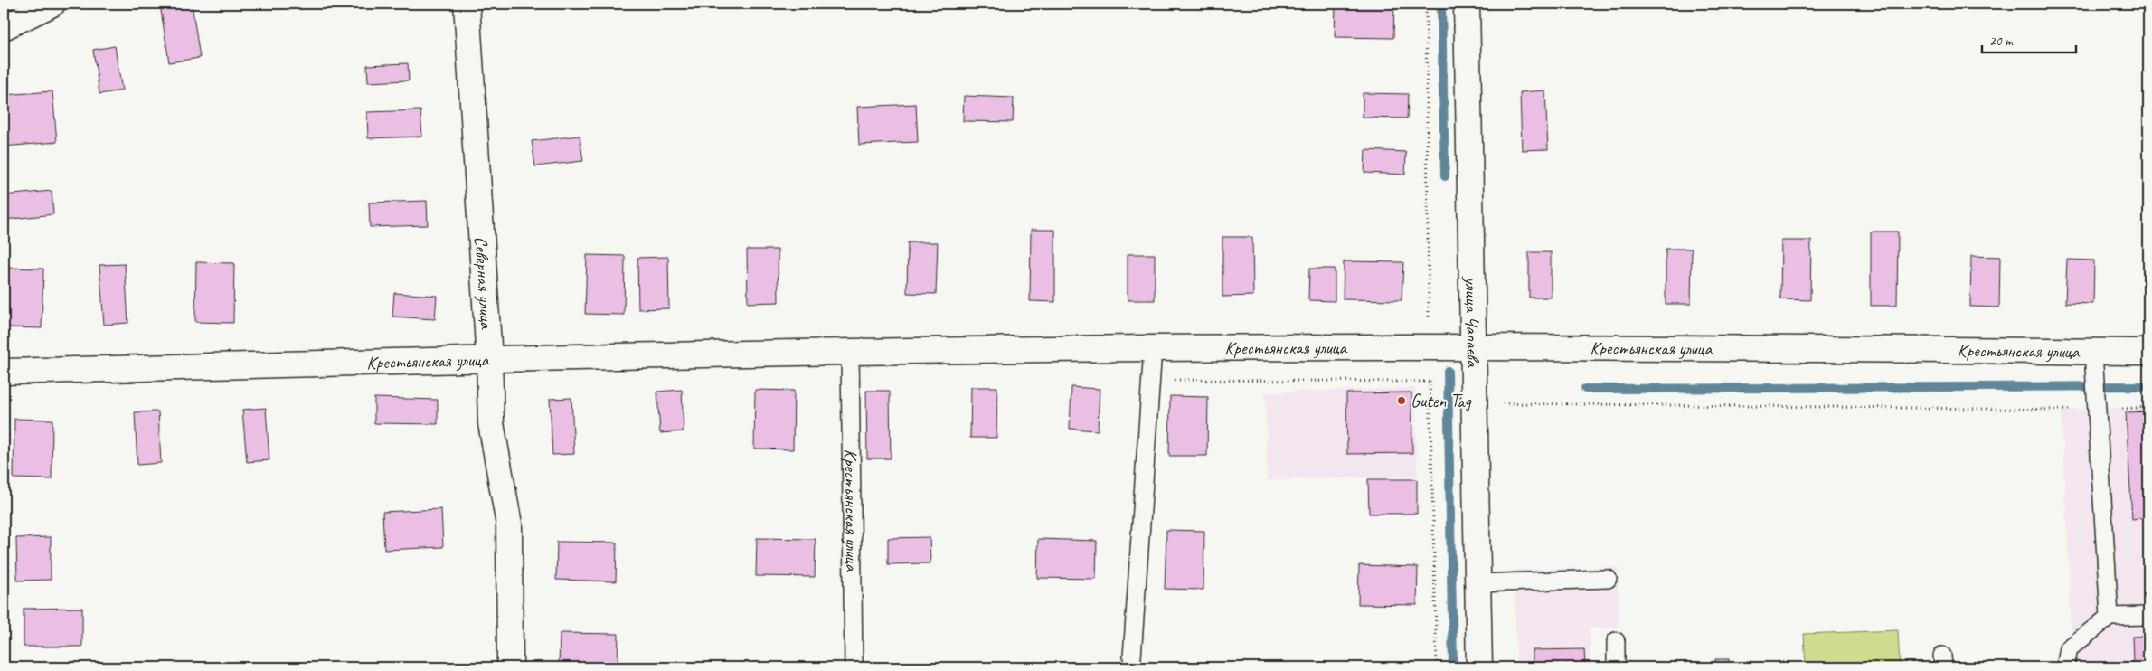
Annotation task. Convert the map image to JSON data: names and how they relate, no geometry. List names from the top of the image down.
{
  "streets": {
    "street": ["Северная улица", "улица Чапаева", "Крестьянская улица"]
  },
  "crossings": [
    ["Северная улица", "Крестьянская улица"],
    ["улица Чапаева", "Крестьянская улица"]
  ],
  "places": ["Guten Tag"],
  "scale_bar": "20 m"
}
